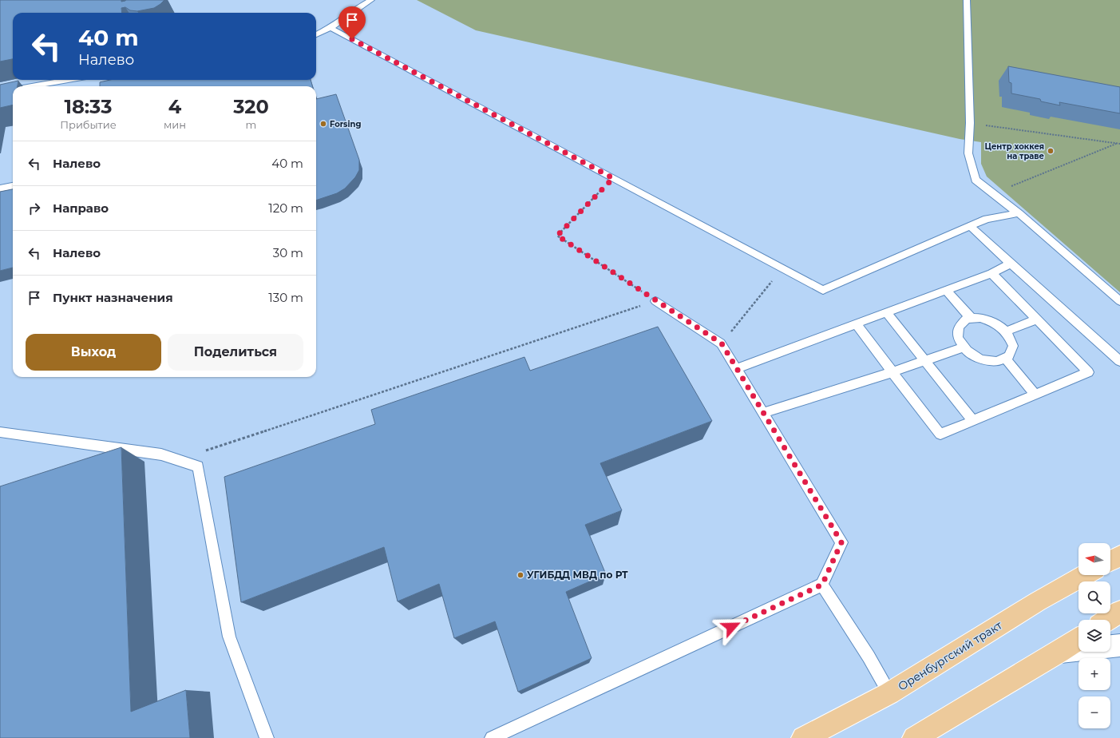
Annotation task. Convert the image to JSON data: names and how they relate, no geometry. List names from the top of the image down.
{
  "streets": {
    "main road": ["Оренбургский тракт"]
  },
  "places": ["Forsing", "Центр хоккея на траве", "УГИБДД МВД по РТ"],
  "north": "left",
  "page": {
    "turn": ["40 m", "Налево"],
    "eta": [
      "18:33",
      "Прибытие",
      "4",
      "мин",
      "320",
      "m"
    ],
    "list": [
      {
        "name": "Налево",
        "value": "40 m"
      },
      {
        "name": "Направо",
        "value": "120 m"
      },
      {
        "name": "Налево",
        "value": "30 m"
      },
      {
        "name": "Пункт назначения",
        "value": "130 m"
      }
    ],
    "buttons": ["Выход", "Поделиться"],
    "map_buttons": ["+", "−"]
  }
}
